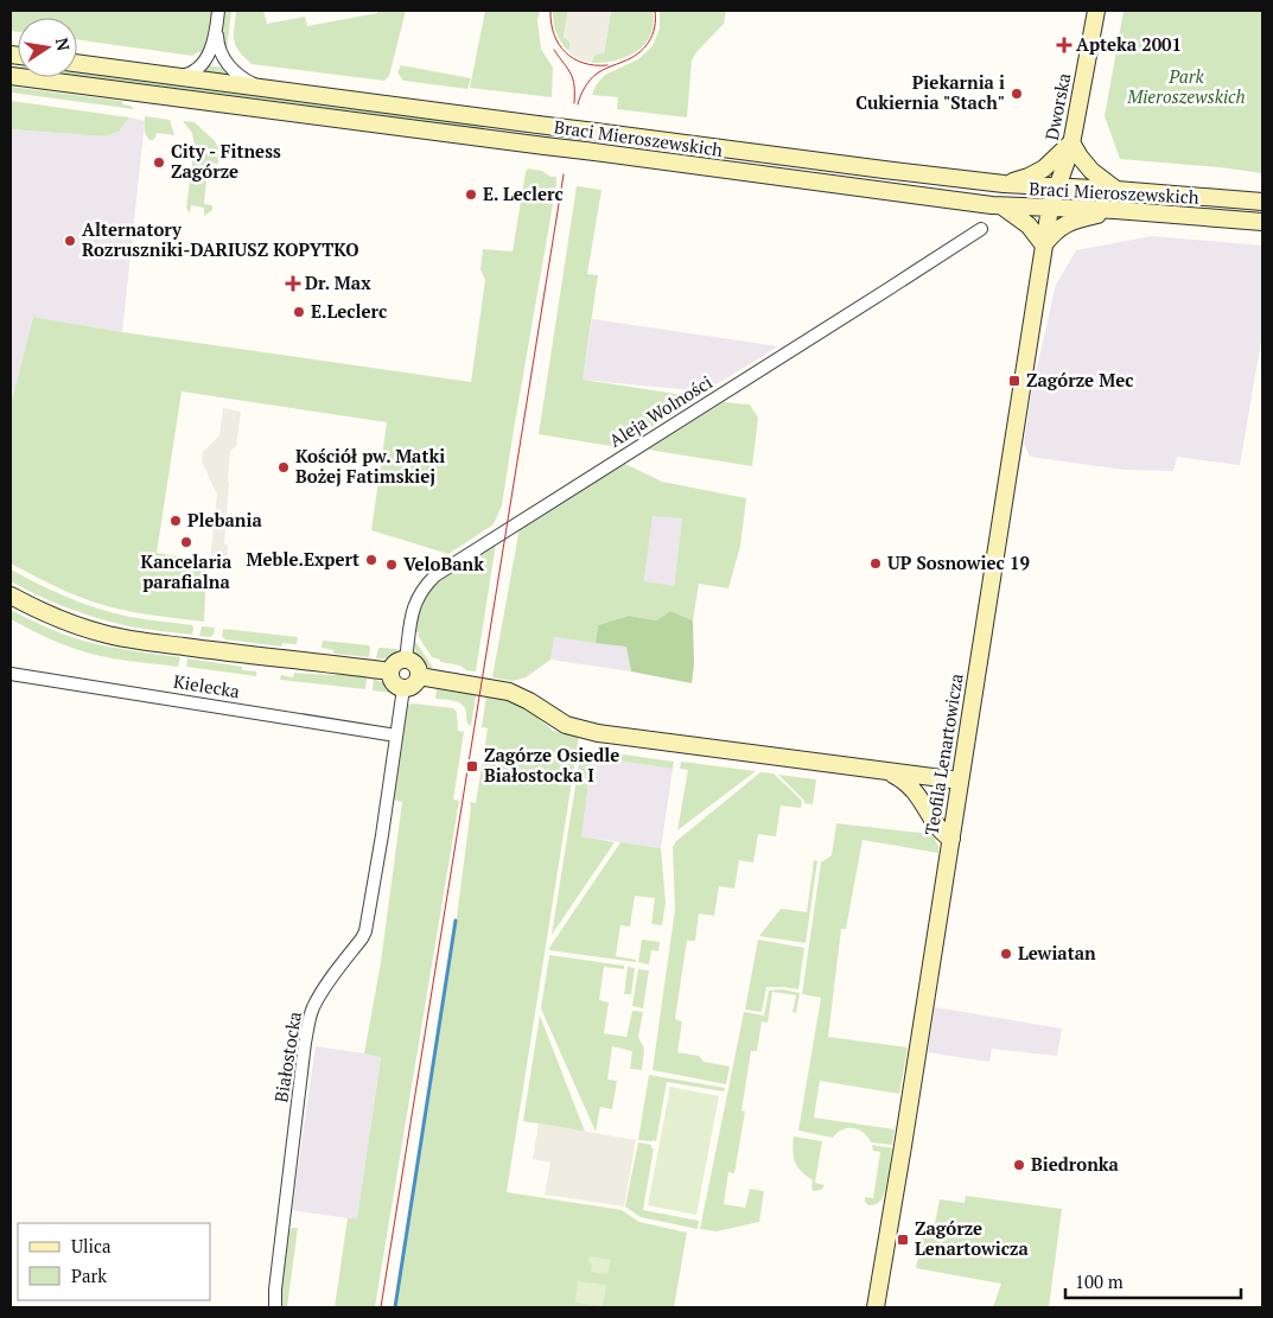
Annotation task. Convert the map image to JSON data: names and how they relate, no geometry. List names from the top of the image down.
{
  "streets": {
    "street": [
      "Dworska",
      "Braci Mieroszewskich",
      "Aleja Wolności",
      "Kielecka",
      "Teofila Lenartowicza",
      "Białostocka"
    ]
  },
  "crossings": [
    ["Dworska", "Braci Mieroszewskich"],
    ["Dworska", "Teofila Lenartowicza"],
    ["Braci Mieroszewskich", "Teofila Lenartowicza"],
    ["Aleja Wolności", "Białostocka"],
    ["Kielecka", "Białostocka"]
  ],
  "parks": ["Park Mieroszewskich"],
  "places": {
    "health": ["Apteka 2001", "Dr. Max"],
    "other": [
      "Piekarnia i Cukiernia \"Stach\"",
      "City - Fitness Zagórze",
      "E. Leclerc",
      "Alternatory Rozruszniki-DARIUSZ KOPYTKO",
      "E.Leclerc",
      "Kościół pw. Matki Bożej Fatimskiej",
      "Plebania",
      "Kancelaria parafialna",
      "Meble.Expert",
      "UP Sosnowiec 19",
      "VeloBank",
      "Lewiatan",
      "Biedronka"
    ],
    "transit": ["Zagórze Mec", "Zagórze Osiedle Białostocka I", "Zagórze Lenartowicza"]
  },
  "legend": ["Ulica", "Park"],
  "scale_bar": "100 m",
  "north": "right"
}
